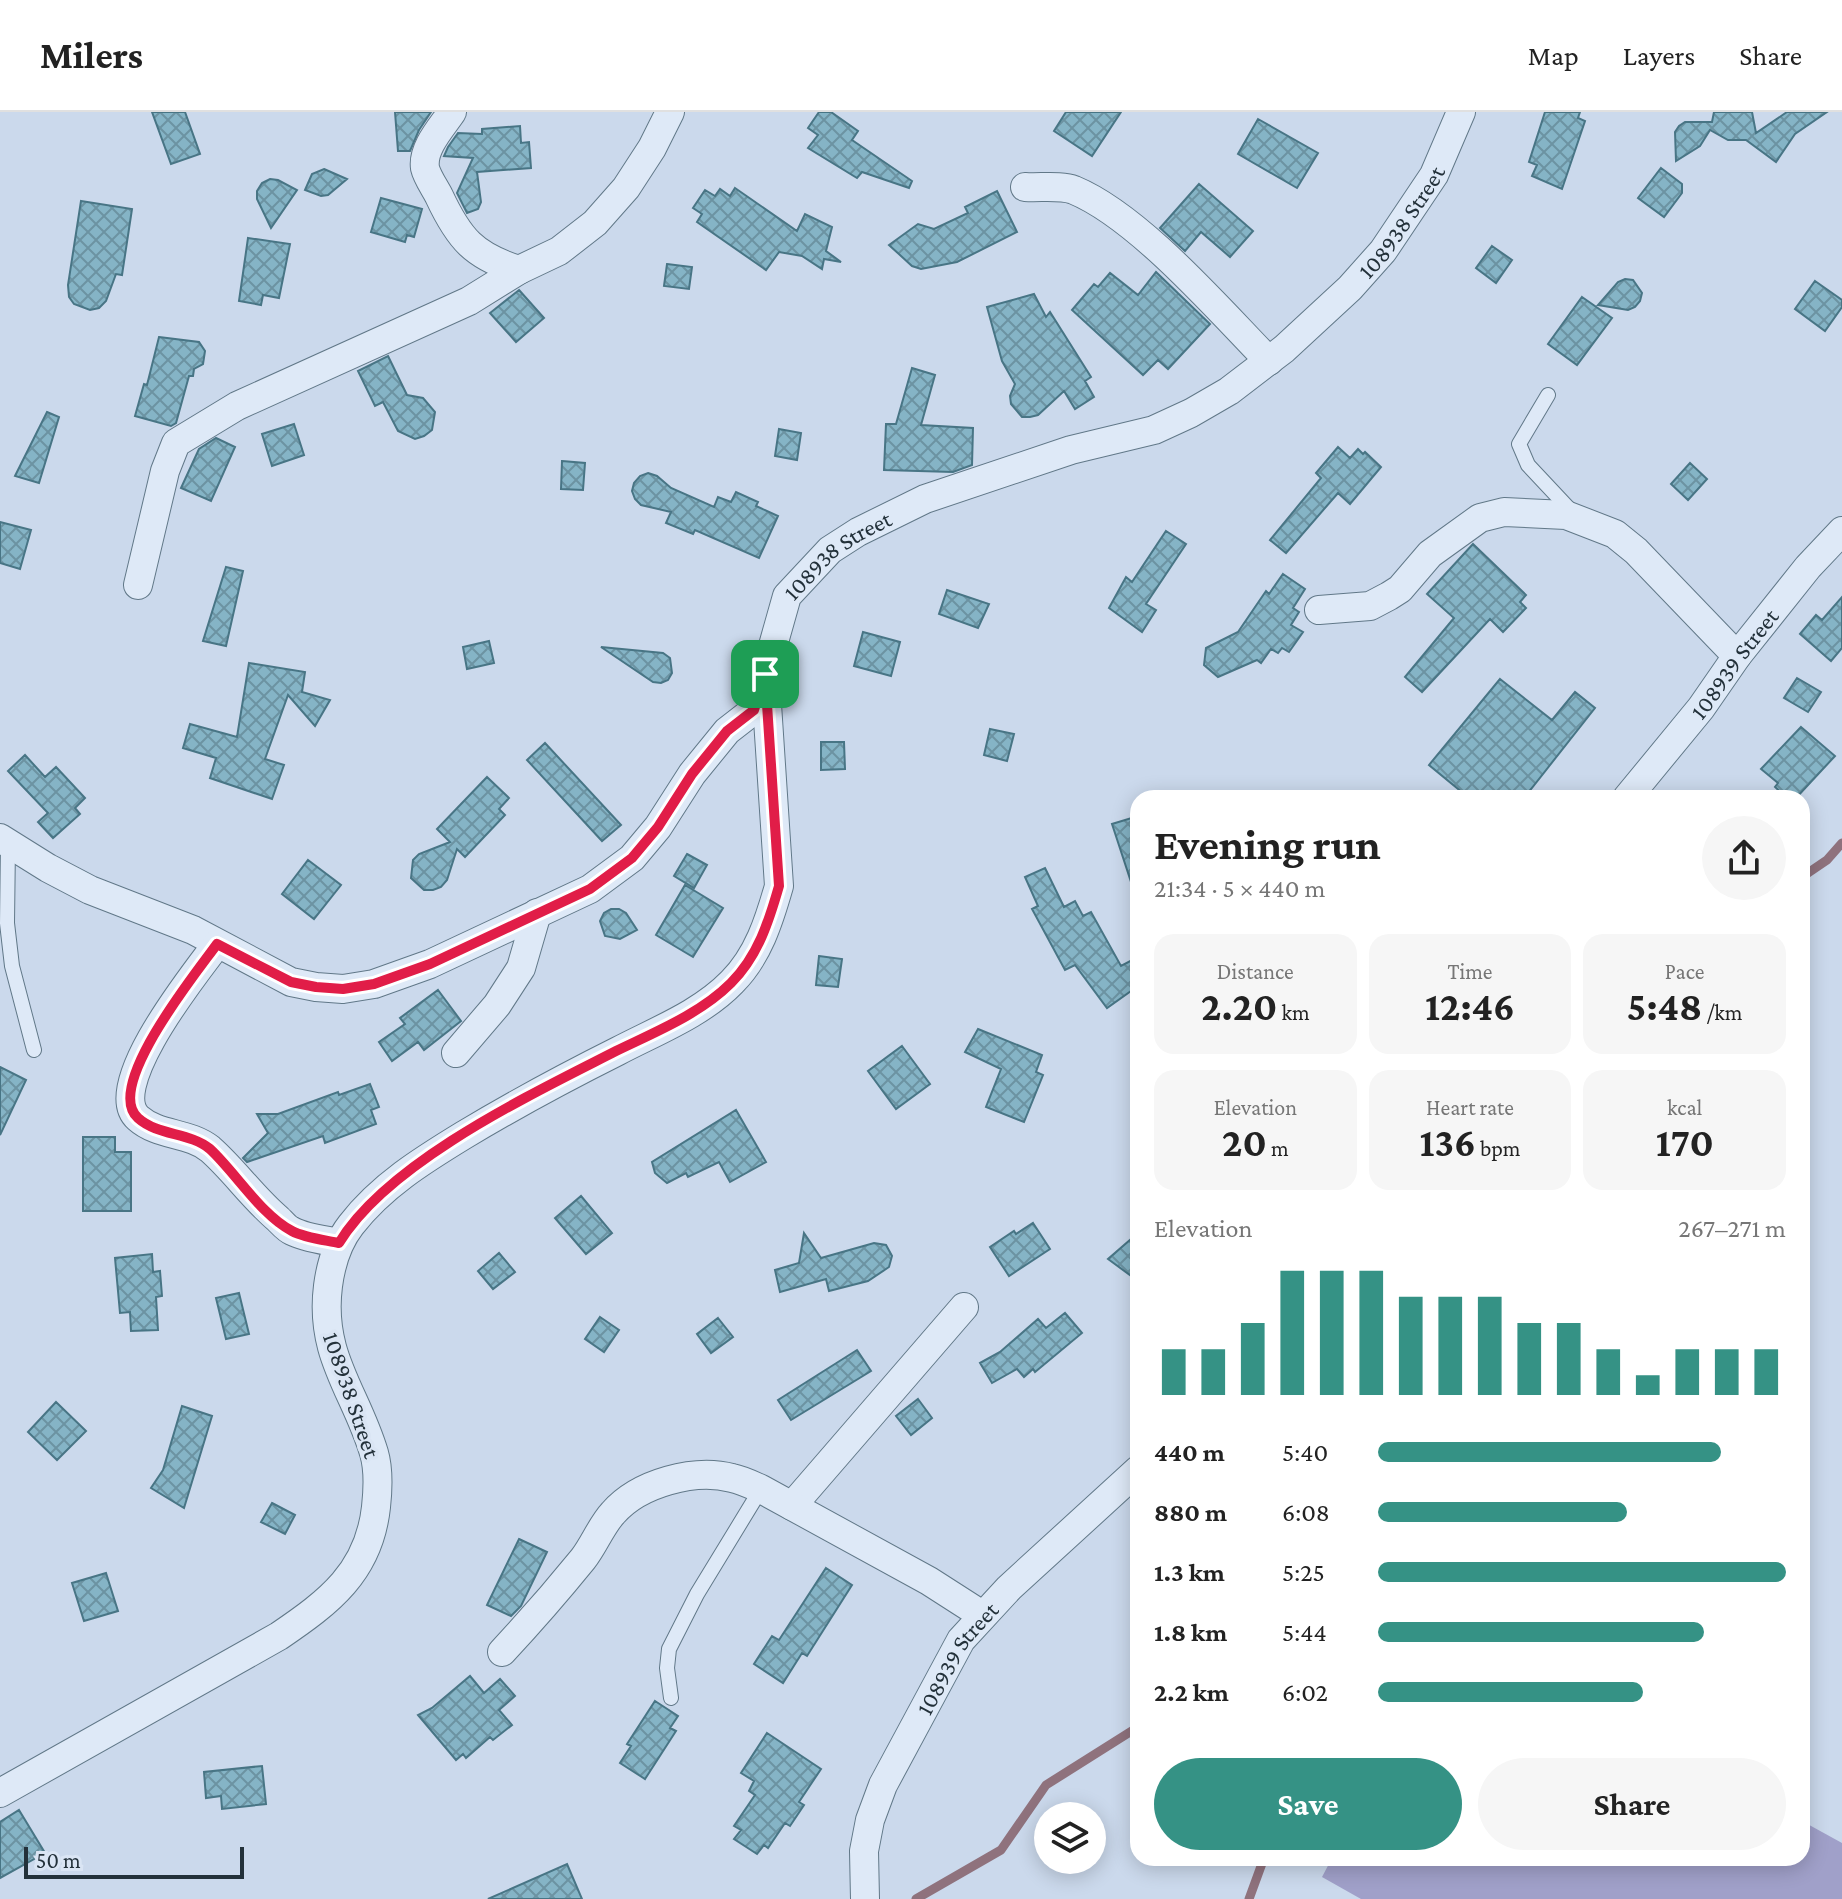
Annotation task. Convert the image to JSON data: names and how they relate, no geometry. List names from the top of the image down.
{
  "streets": {
    "street": ["108938 Street", "108939 Street"]
  },
  "scale_bar": "50 m",
  "page": {
    "header": "Milers",
    "nav": ["Map", "Layers", "Share"],
    "heading": ["Evening run", "21:34 · 5 × 440 m"],
    "stats": [
      ["Distance", "2.20 km"],
      ["Time", "12:46"],
      ["Pace", "5:48 /km"],
      ["Elevation", "20 m"],
      ["Heart rate", "136 bpm"],
      ["kcal", "170"]
    ],
    "chart": ["Elevation", "267–271 m"],
    "list": [
      {
        "name": "440 m",
        "note": "5:40"
      },
      {
        "name": "880 m",
        "note": "6:08"
      },
      {
        "name": "1.3 km",
        "note": "5:25"
      },
      {
        "name": "1.8 km",
        "note": "5:44"
      },
      {
        "name": "2.2 km",
        "note": "6:02"
      }
    ],
    "buttons": ["Save", "Share"],
    "scale": "50 m"
  }
}
